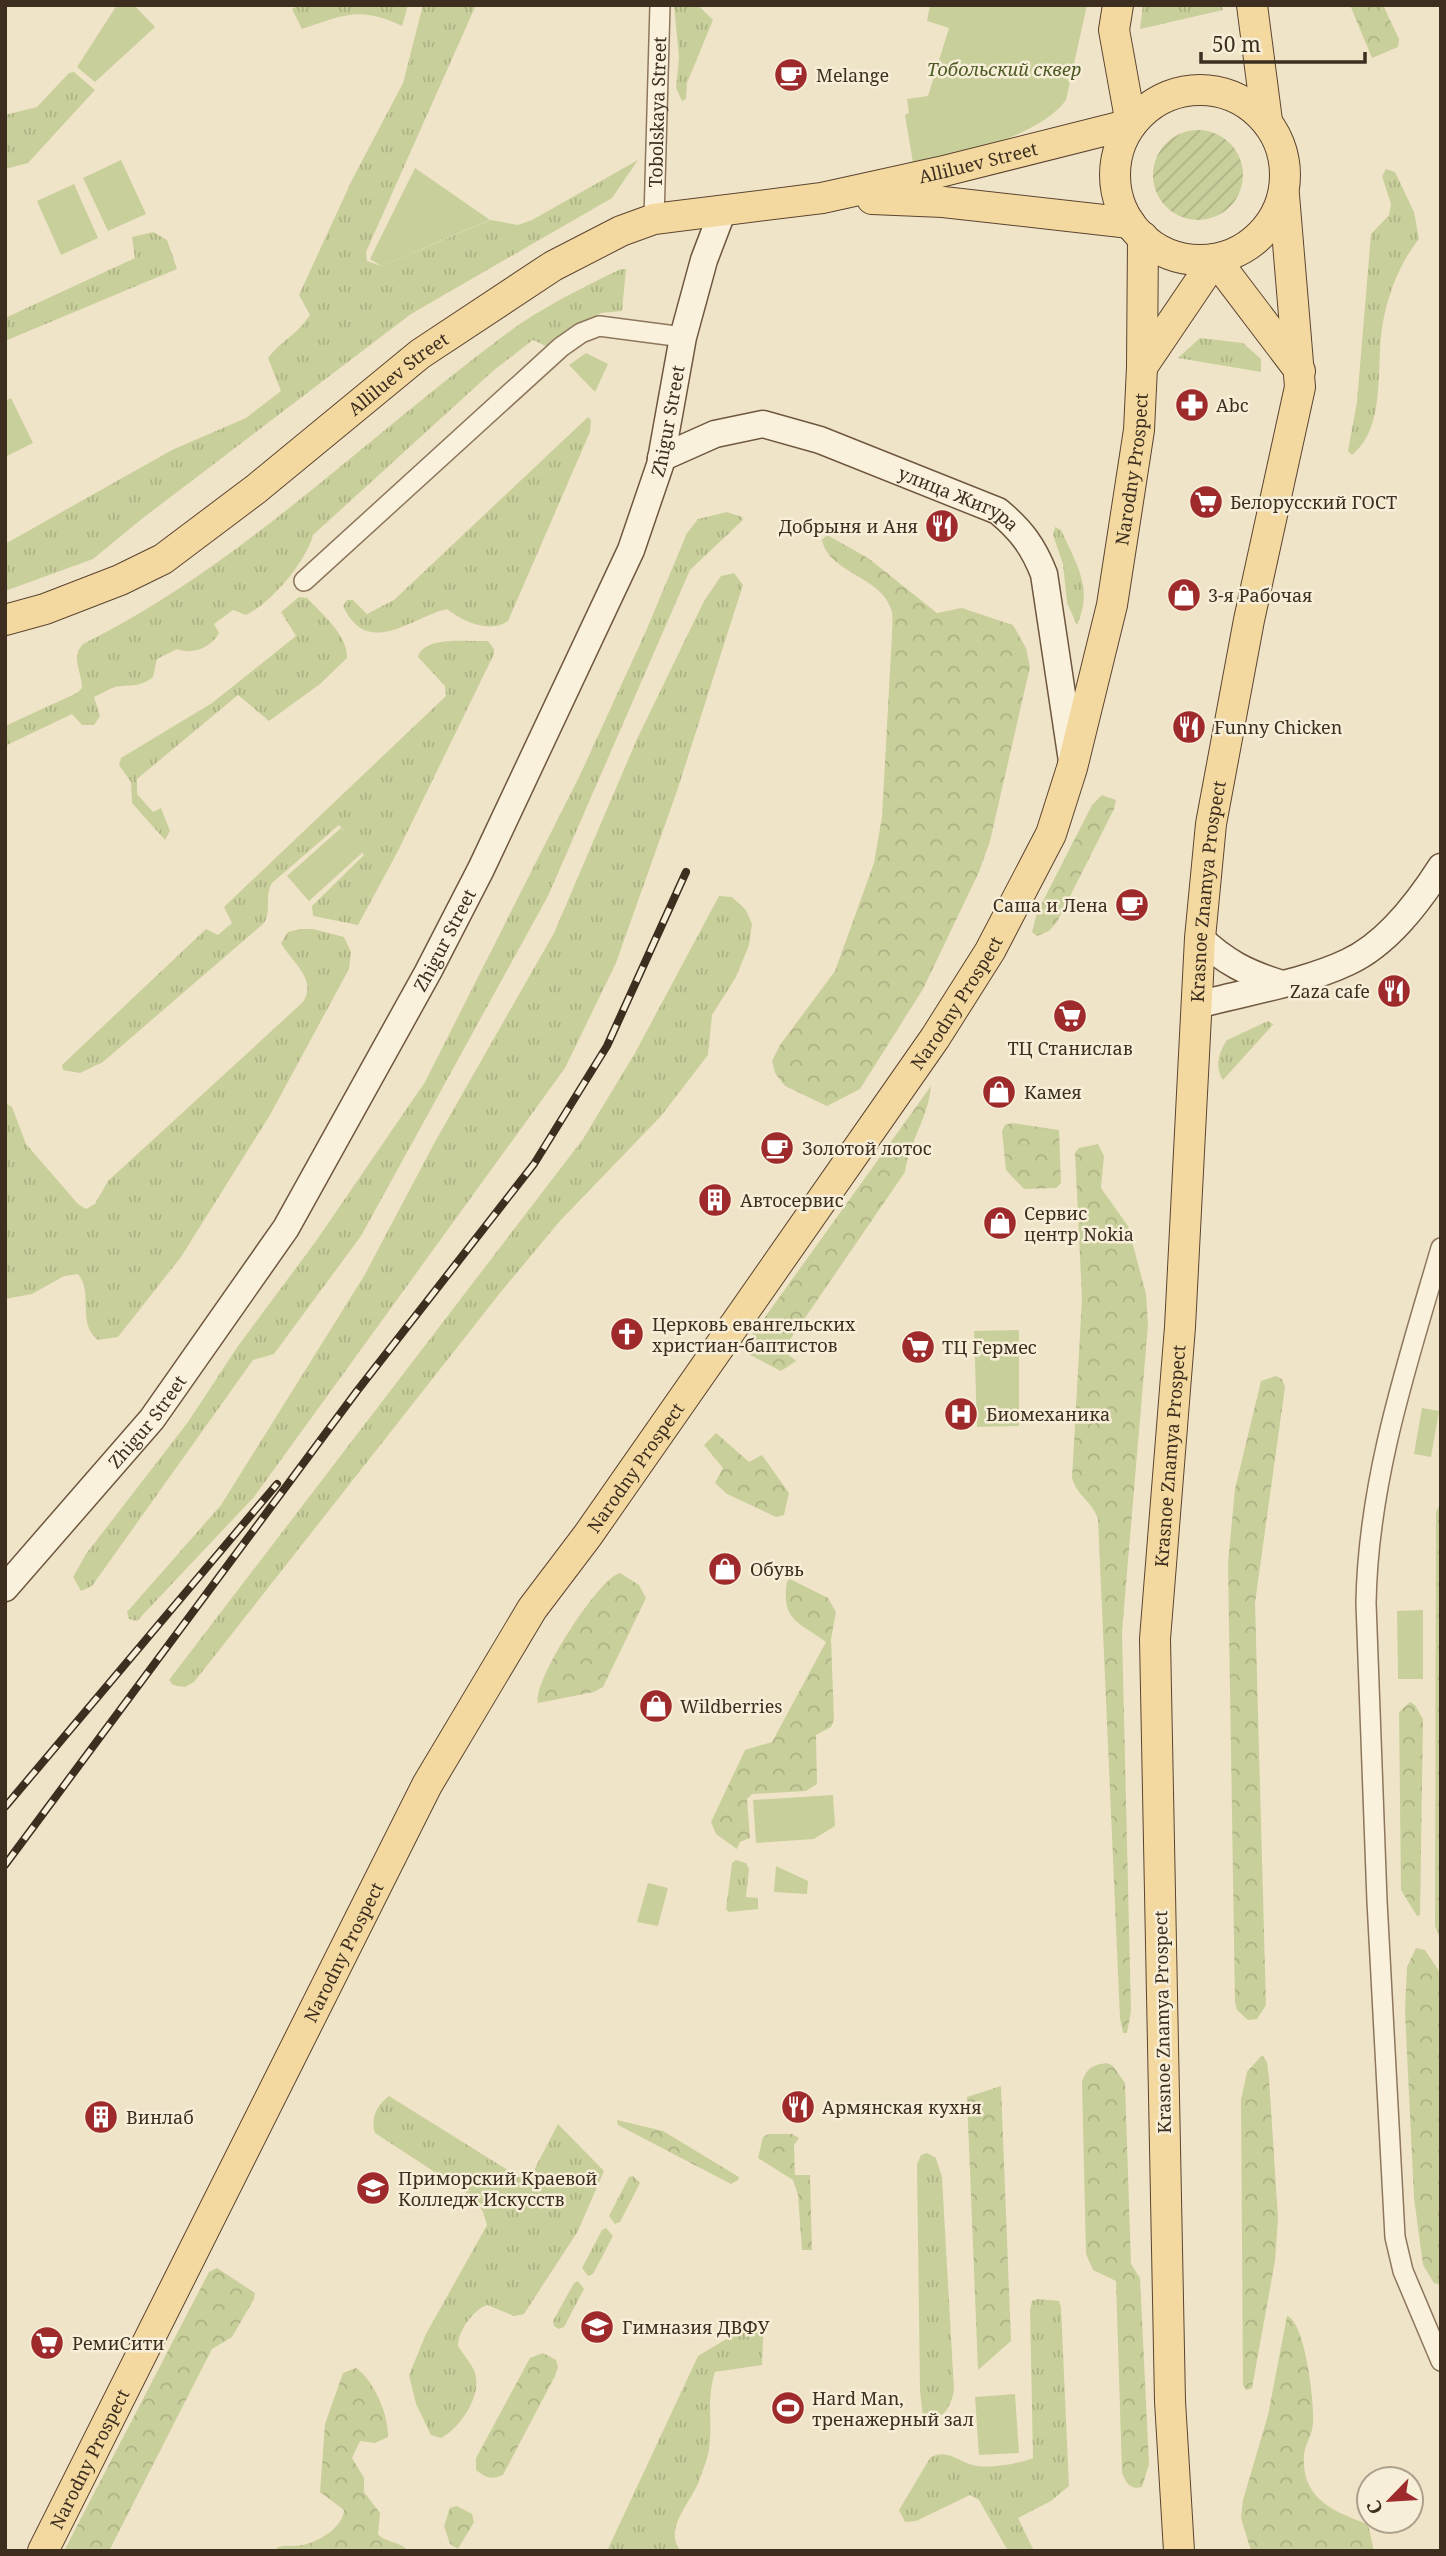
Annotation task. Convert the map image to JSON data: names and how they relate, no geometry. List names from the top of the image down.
{
  "streets": {
    "main road": [
      "Alliluev Street",
      "Zhigur Street",
      "Narodny Prospect",
      "улица Жигура",
      "Krasnoe Znamya Prospect"
    ],
    "street": ["Tobolskaya Street"]
  },
  "crossings": [
    ["Tobolskaya Street", "Alliluev Street"],
    ["Alliluev Street", "Zhigur Street"],
    ["Alliluev Street", "Narodny Prospect"],
    ["Alliluev Street", "Krasnoe Znamya Prospect"],
    ["Zhigur Street", "улица Жигура"],
    ["Narodny Prospect", "улица Жигура"],
    ["Narodny Prospect", "Krasnoe Znamya Prospect"]
  ],
  "parks": ["Тобольский сквер"],
  "places": {
    "cafe": ["Melange", "Саша и Лена", "Золотой лотос"],
    "pharmacy": ["Abc"],
    "supermarket": [
      "Белорусский ГОСТ",
      "ТЦ Станислав",
      "ТЦ Гермес",
      "РемиСити"
    ],
    "restaurant": [
      "Добрыня и Аня",
      "Funny Chicken",
      "Zaza cafe",
      "Армянская кухня"
    ],
    "shop": [
      "3-я Рабочая",
      "Камея",
      "Сервис центр Nokia",
      "Обувь",
      "Wildberries"
    ],
    "building": ["Автосервис", "Винлаб"],
    "church": ["Церковь евангельских христиан-баптистов"],
    "hospital": ["Биомеханика"],
    "school or university": ["Приморский Краевой Колледж Искусств", "Гимназия ДВФУ"],
    "sports": ["Hard Man, тренажерный зал"]
  },
  "scale_bar": "50 m",
  "north": "bottom left"
}
